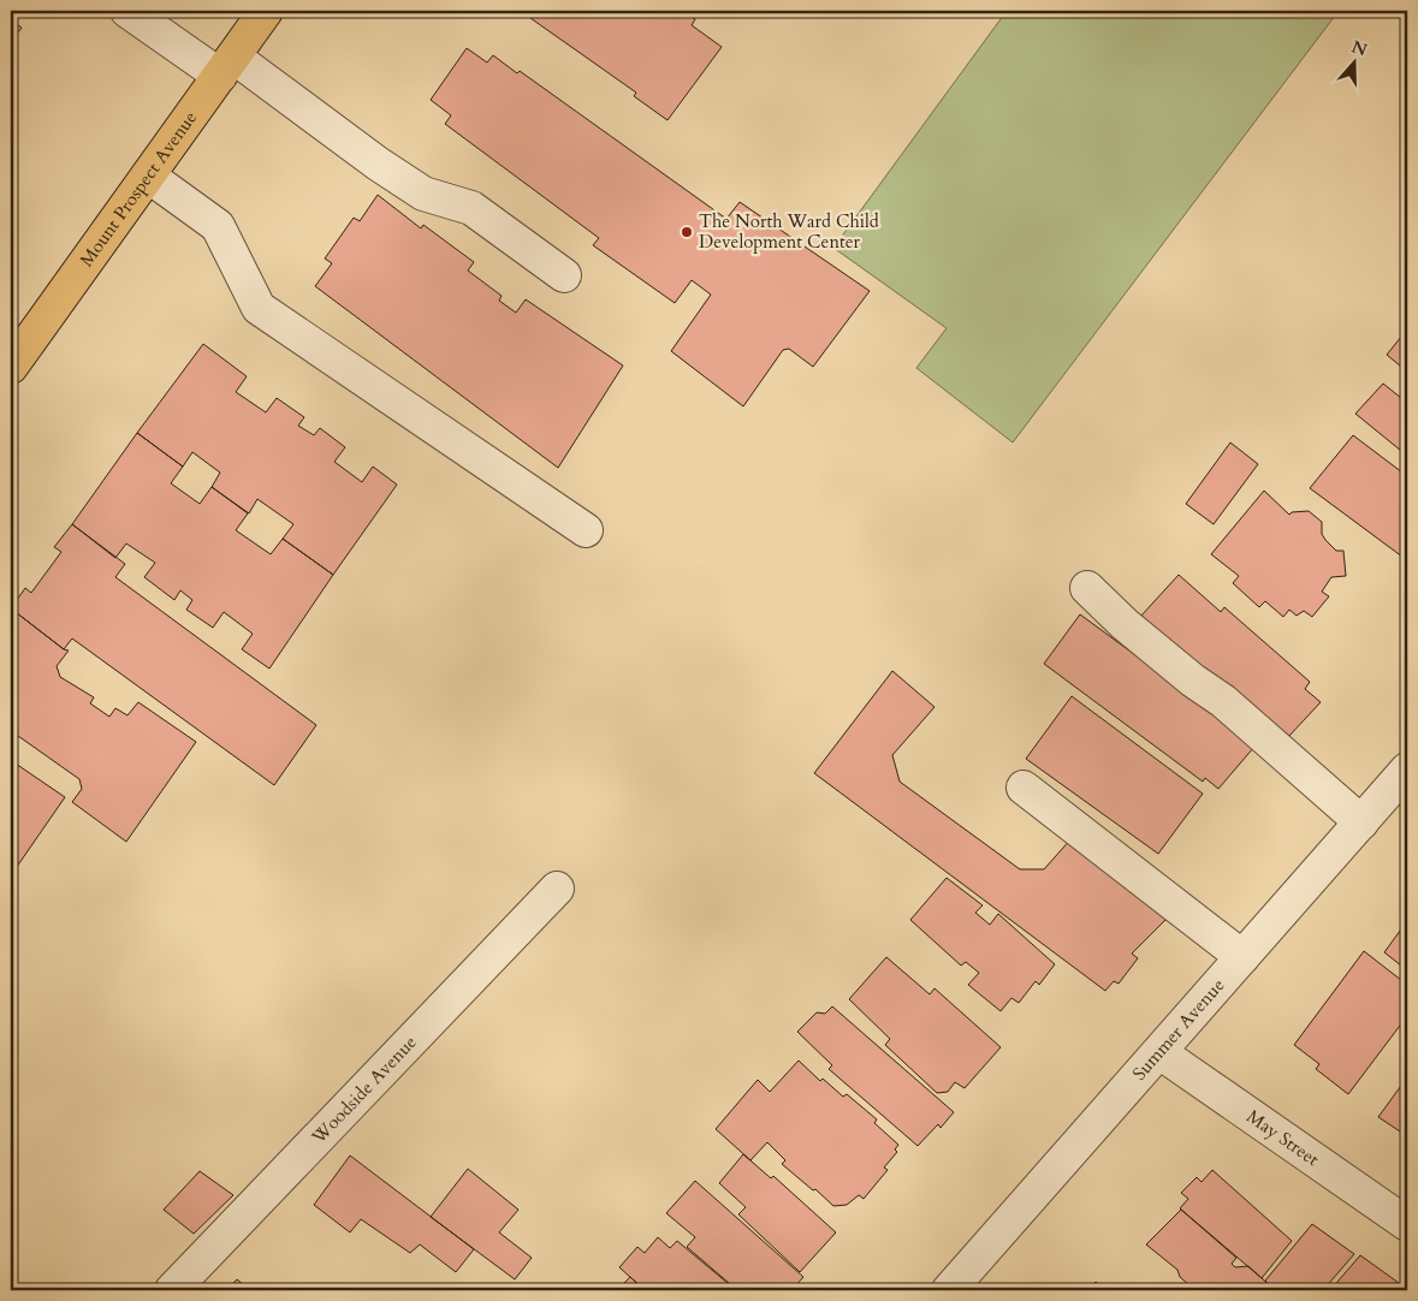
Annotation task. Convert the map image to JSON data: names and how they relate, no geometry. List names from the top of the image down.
{
  "streets": {
    "main road": ["Mount Prospect Avenue"],
    "street": ["Summer Avenue", "Woodside Avenue", "May Street"]
  },
  "crossings": [
    ["Summer Avenue", "May Street"]
  ],
  "places": ["The North Ward Child Development Center"],
  "north": "top"
}
